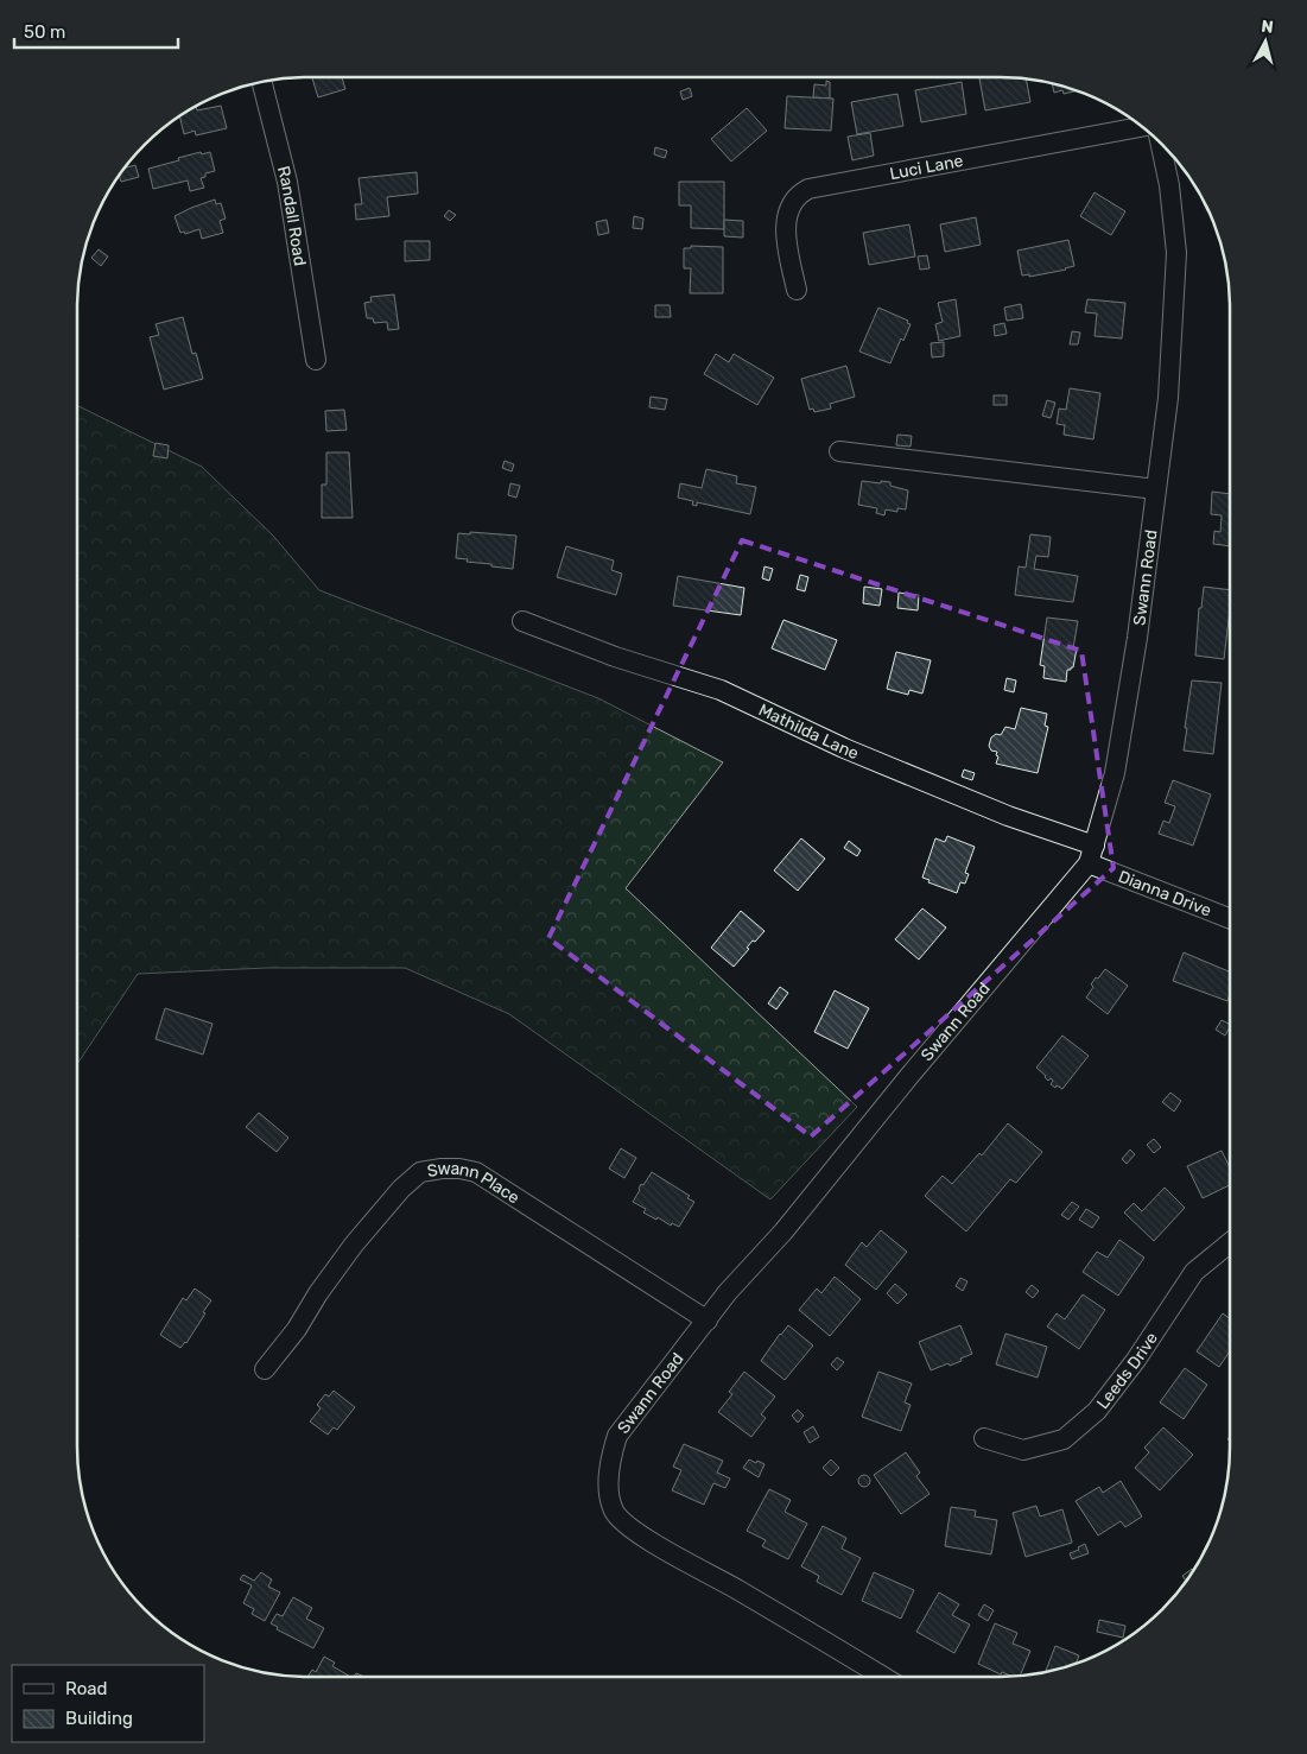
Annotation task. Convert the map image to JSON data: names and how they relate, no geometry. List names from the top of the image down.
{
  "streets": {
    "street": [
      "Luci Lane",
      "Randall Road",
      "Swann Road",
      "Mathilda Lane",
      "Dianna Drive",
      "Swann Place",
      "Leeds Drive"
    ]
  },
  "crossings": [
    ["Swann Road", "Mathilda Lane"],
    ["Swann Road", "Dianna Drive"],
    ["Swann Road", "Swann Place"],
    ["Mathilda Lane", "Dianna Drive"]
  ],
  "legend": ["Road", "Building"],
  "scale_bar": "50 m",
  "north": "top"
}
